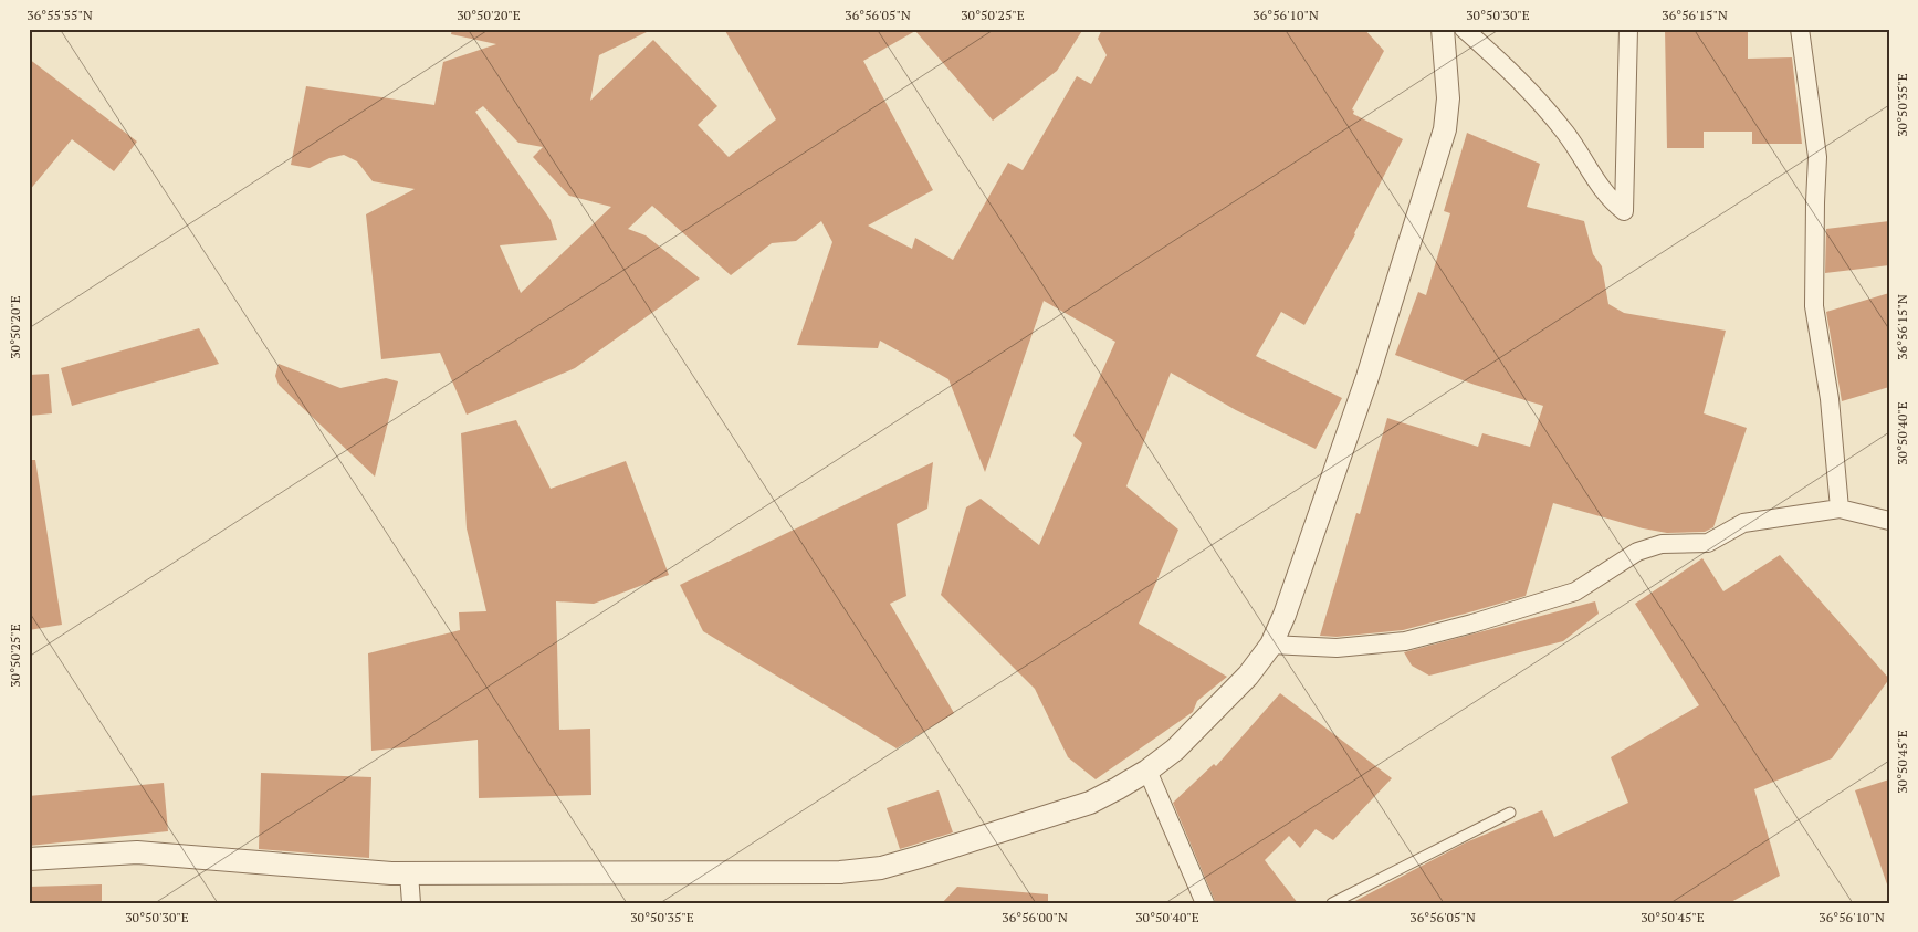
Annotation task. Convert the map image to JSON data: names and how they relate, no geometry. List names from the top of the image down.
{
  "coordinates": [
    "36°55'55\"N",
    "30°50'20\"E",
    "36°56'05\"N",
    "30°50'25\"E",
    "36°56'10\"N",
    "30°50'30\"E",
    "36°56'15\"N",
    "30°50'35\"E",
    "30°50'40\"E",
    "30°50'45\"E",
    "36°56'00\"N"
  ]
}
